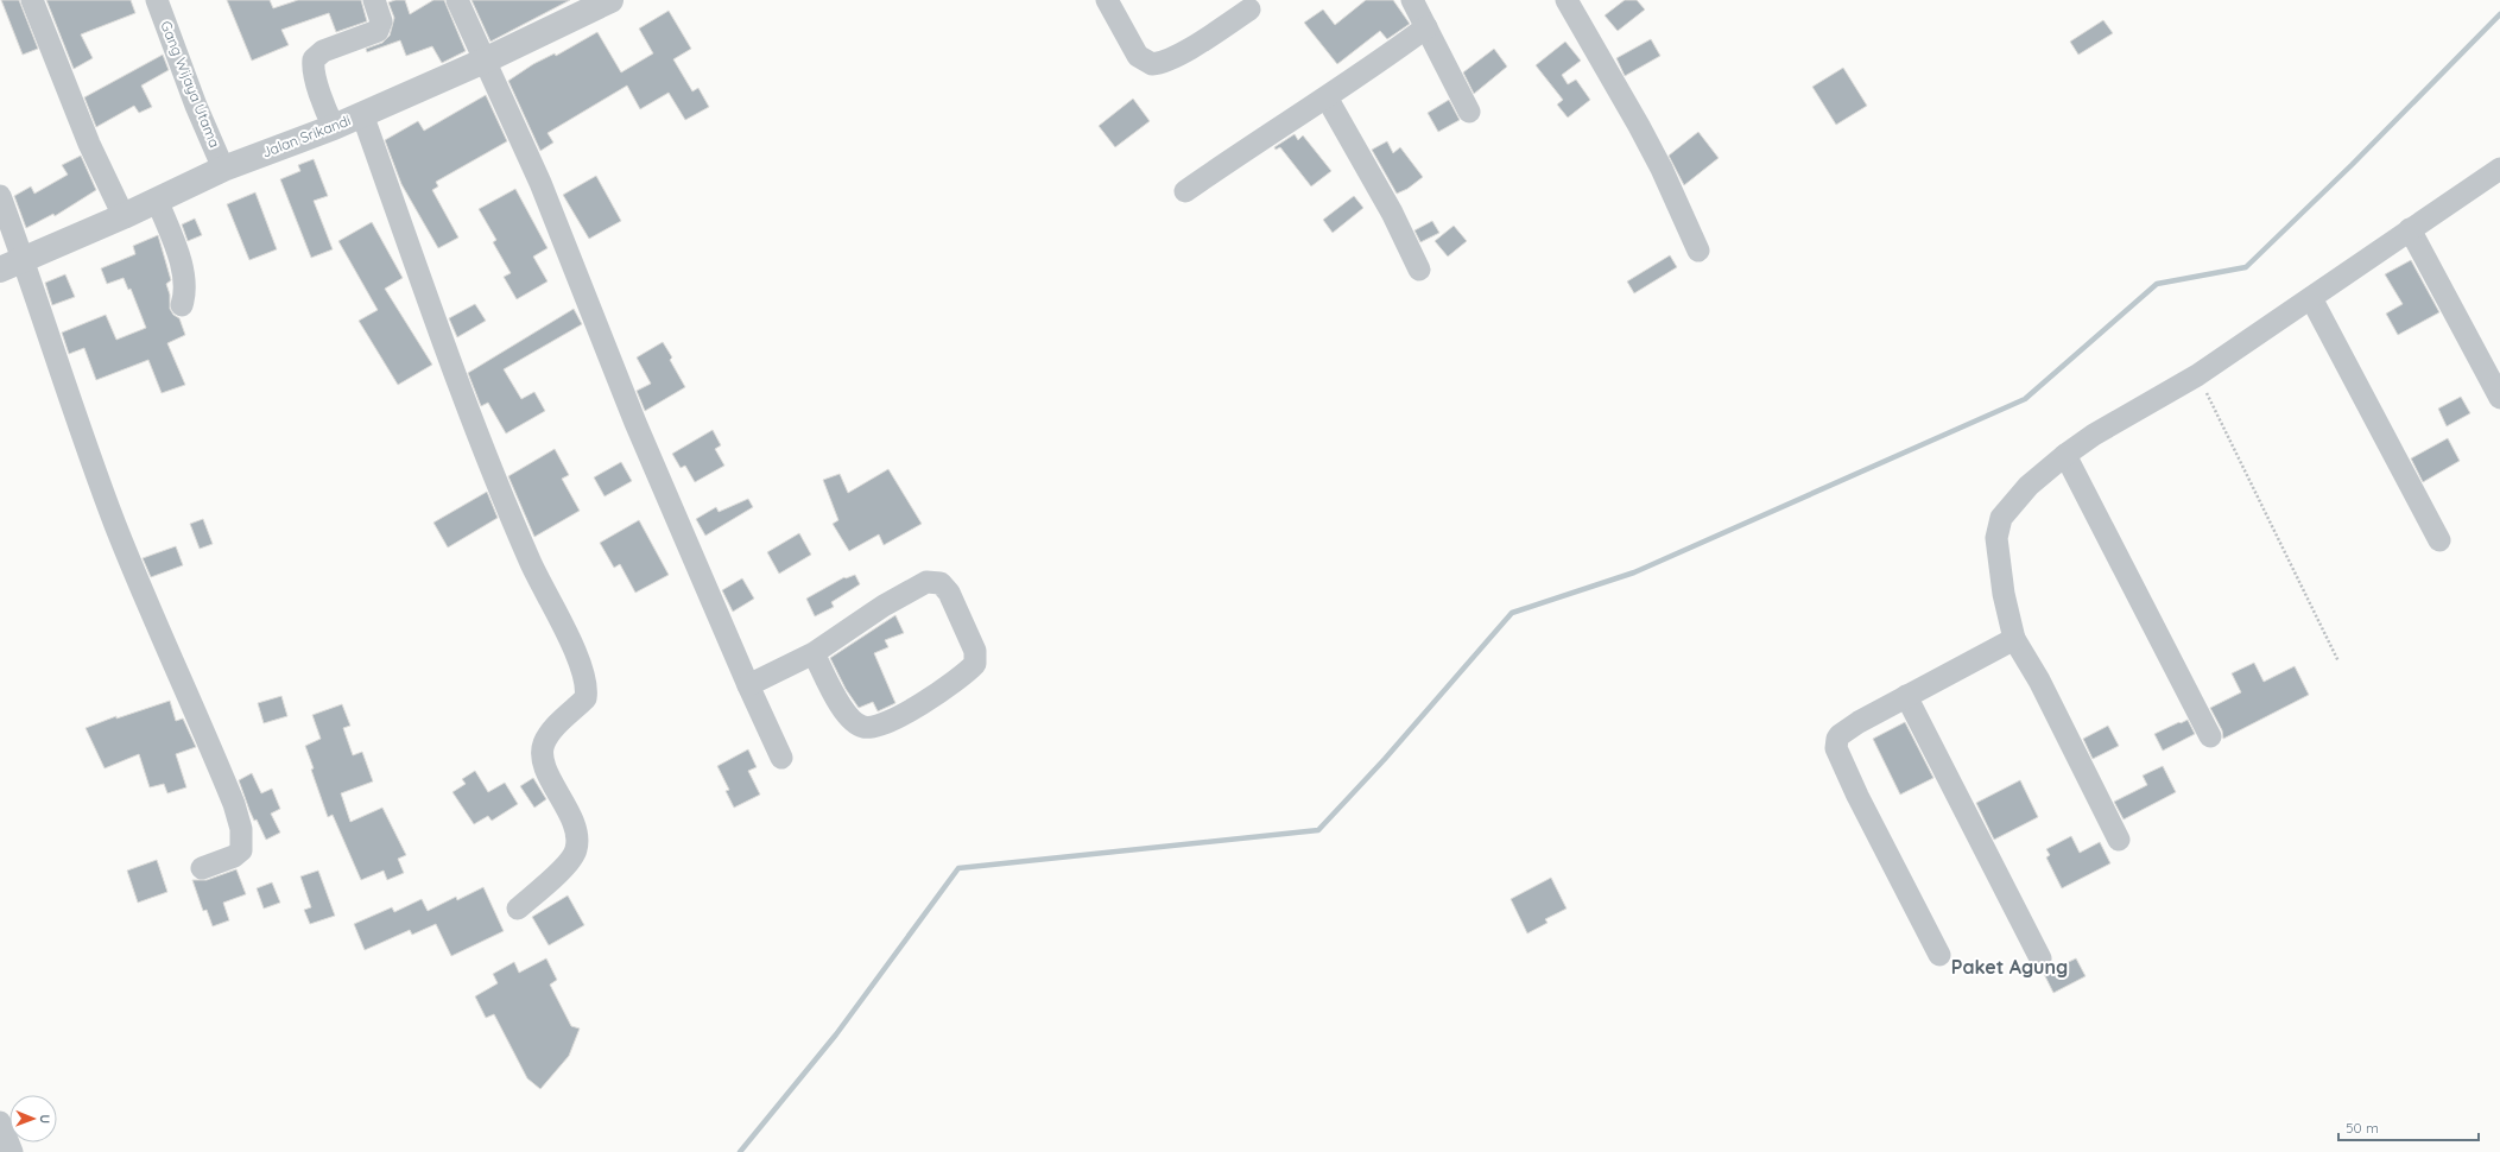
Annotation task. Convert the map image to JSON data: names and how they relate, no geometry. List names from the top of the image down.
{
  "streets": {
    "street": ["Gang Wijaya Utama", "Jalan Srikandi"]
  },
  "crossings": [
    ["Gang Wijaya Utama", "Jalan Srikandi"]
  ],
  "districts": ["Paket Agung"],
  "scale_bar": "50 m",
  "north": "right"
}
